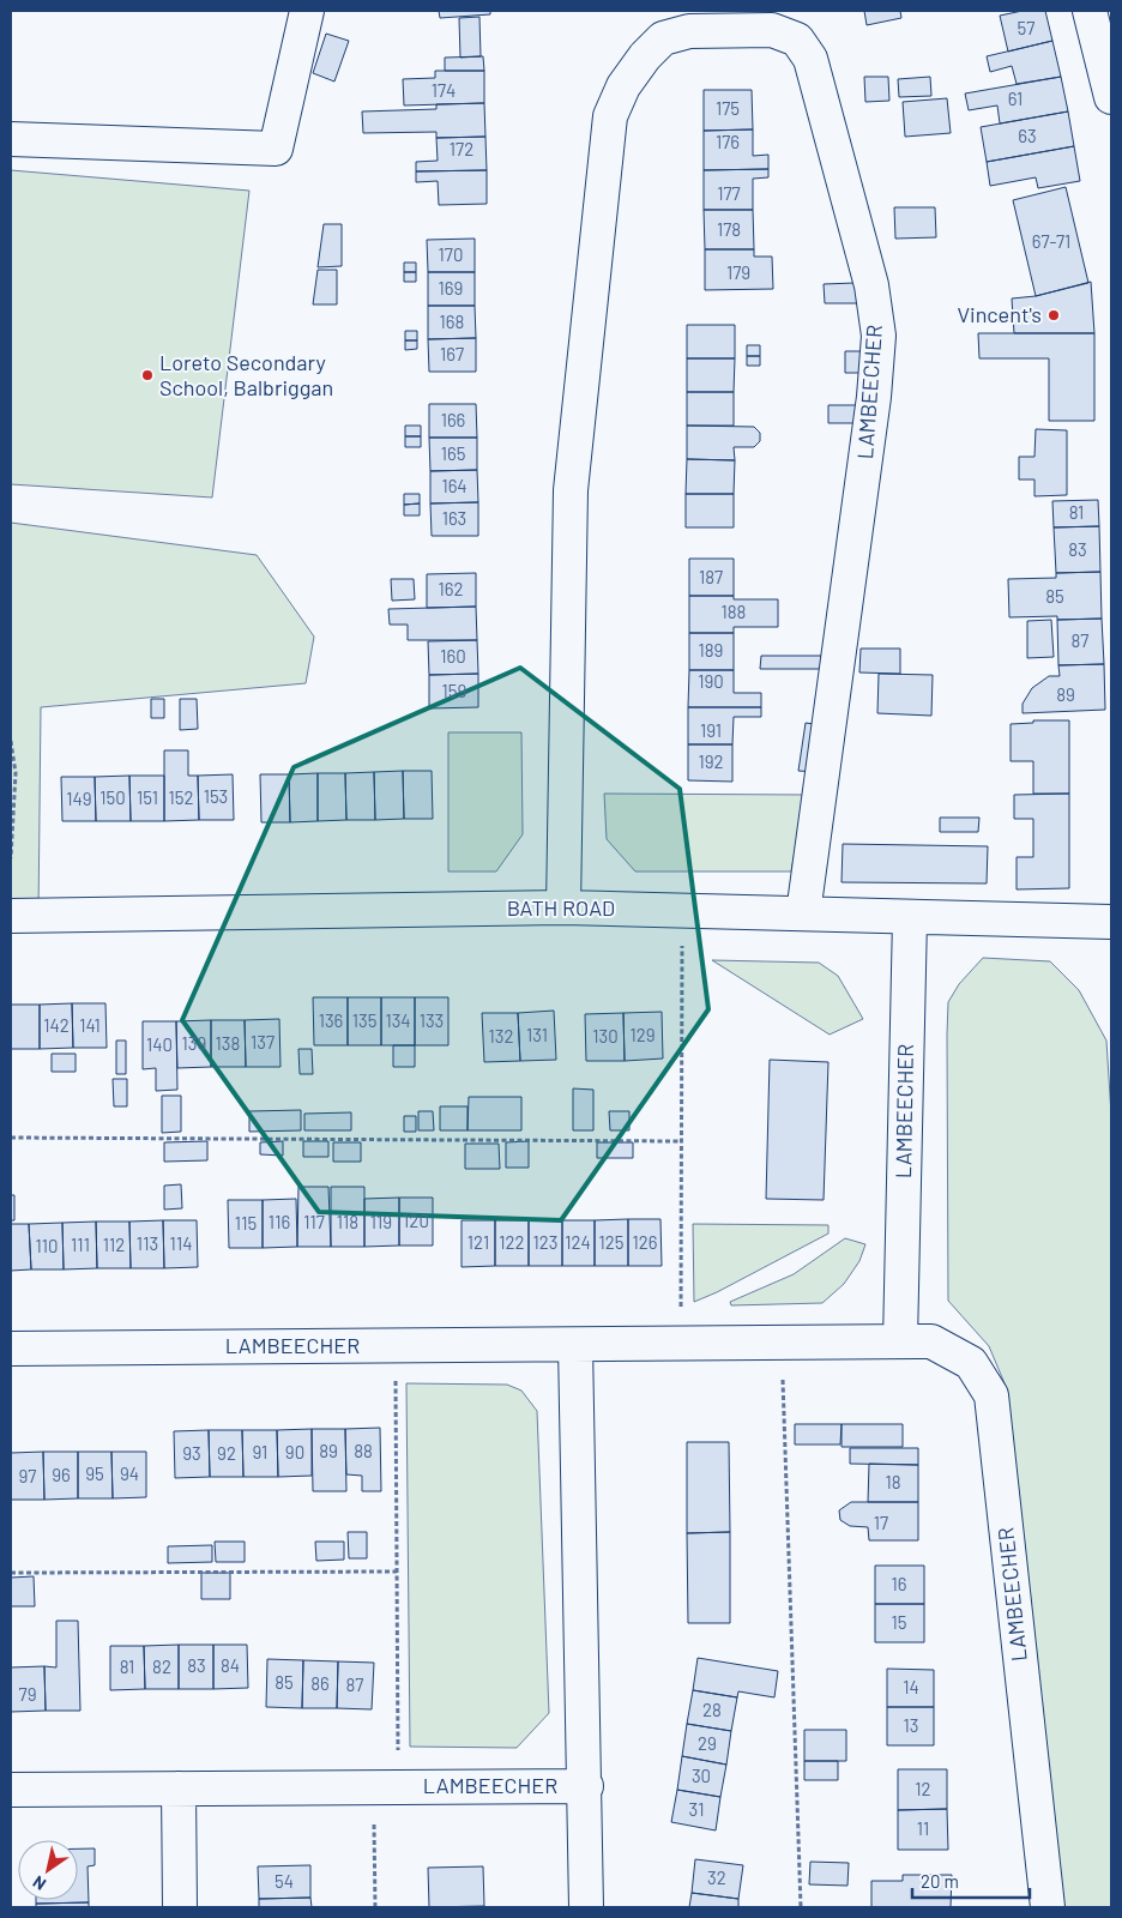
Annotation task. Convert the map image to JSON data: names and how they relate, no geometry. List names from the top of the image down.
{
  "streets": {
    "street": ["LAMBEECHER", "BATH ROAD"]
  },
  "crossings": [
    ["LAMBEECHER", "BATH ROAD"]
  ],
  "places": ["Vincent's", "Loreto Secondary School, Balbriggan"],
  "house_numbers": [
    "57",
    "174",
    "61",
    "175",
    "63",
    "176",
    "172",
    "177",
    "178",
    "67-71",
    "170",
    "179",
    "169",
    "168",
    "167",
    "166",
    "165",
    "164",
    "81",
    "163",
    "83",
    "187",
    "162",
    "85",
    "188",
    "87",
    "189",
    "160",
    "190",
    "159",
    "89",
    "191",
    "192",
    "153",
    "150",
    "151",
    "152",
    "149",
    "136",
    "135",
    "134",
    "133",
    "142",
    "141",
    "131",
    "129",
    "132",
    "130",
    "137",
    "139",
    "138",
    "140",
    "120",
    "116",
    "117",
    "118",
    "119",
    "115",
    "121",
    "122",
    "123",
    "124",
    "125",
    "126",
    "113",
    "114",
    "111",
    "112",
    "110",
    "89",
    "88",
    "91",
    "90",
    "93",
    "92",
    "95",
    "94",
    "96",
    "97",
    "18",
    "17",
    "16",
    "15",
    "83",
    "84",
    "81",
    "82",
    "85",
    "86",
    "87",
    "14",
    "79",
    "28",
    "13",
    "29",
    "30",
    "12",
    "31",
    "11",
    "32",
    "54"
  ],
  "scale_bar": "20 m",
  "north": "bottom left"
}
